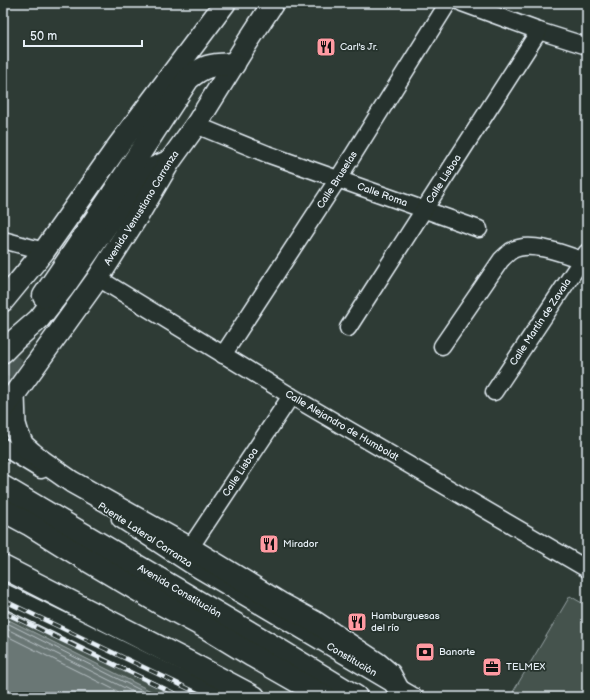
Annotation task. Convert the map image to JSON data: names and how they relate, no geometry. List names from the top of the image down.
{
  "streets": {
    "highway": ["Avenida Constitución"],
    "main road": ["Avenida Venustiano Carranza"],
    "street": [
      "Calle Lisboa",
      "Calle Bruselas",
      "Calle Roma",
      "Calle Martín de Zavala",
      "Calle Alejandro de Humboldt",
      "Puente Lateral Carranza",
      "Constitución"
    ]
  },
  "crossings": [
    ["Calle Lisboa", "Calle Roma"],
    ["Calle Lisboa", "Calle Alejandro de Humboldt"],
    ["Calle Bruselas", "Calle Roma"],
    ["Calle Bruselas", "Calle Alejandro de Humboldt"],
    ["Calle Roma", "Avenida Venustiano Carranza"],
    ["Avenida Venustiano Carranza", "Calle Alejandro de Humboldt"],
    ["Puente Lateral Carranza", "Constitución"]
  ],
  "places": {
    "restaurant": ["Carl's Jr.", "Mirador", "Hamburguesas del río"],
    "bank": ["Banorte"],
    "office": ["TELMEX"]
  },
  "scale_bar": "50 m"
}
